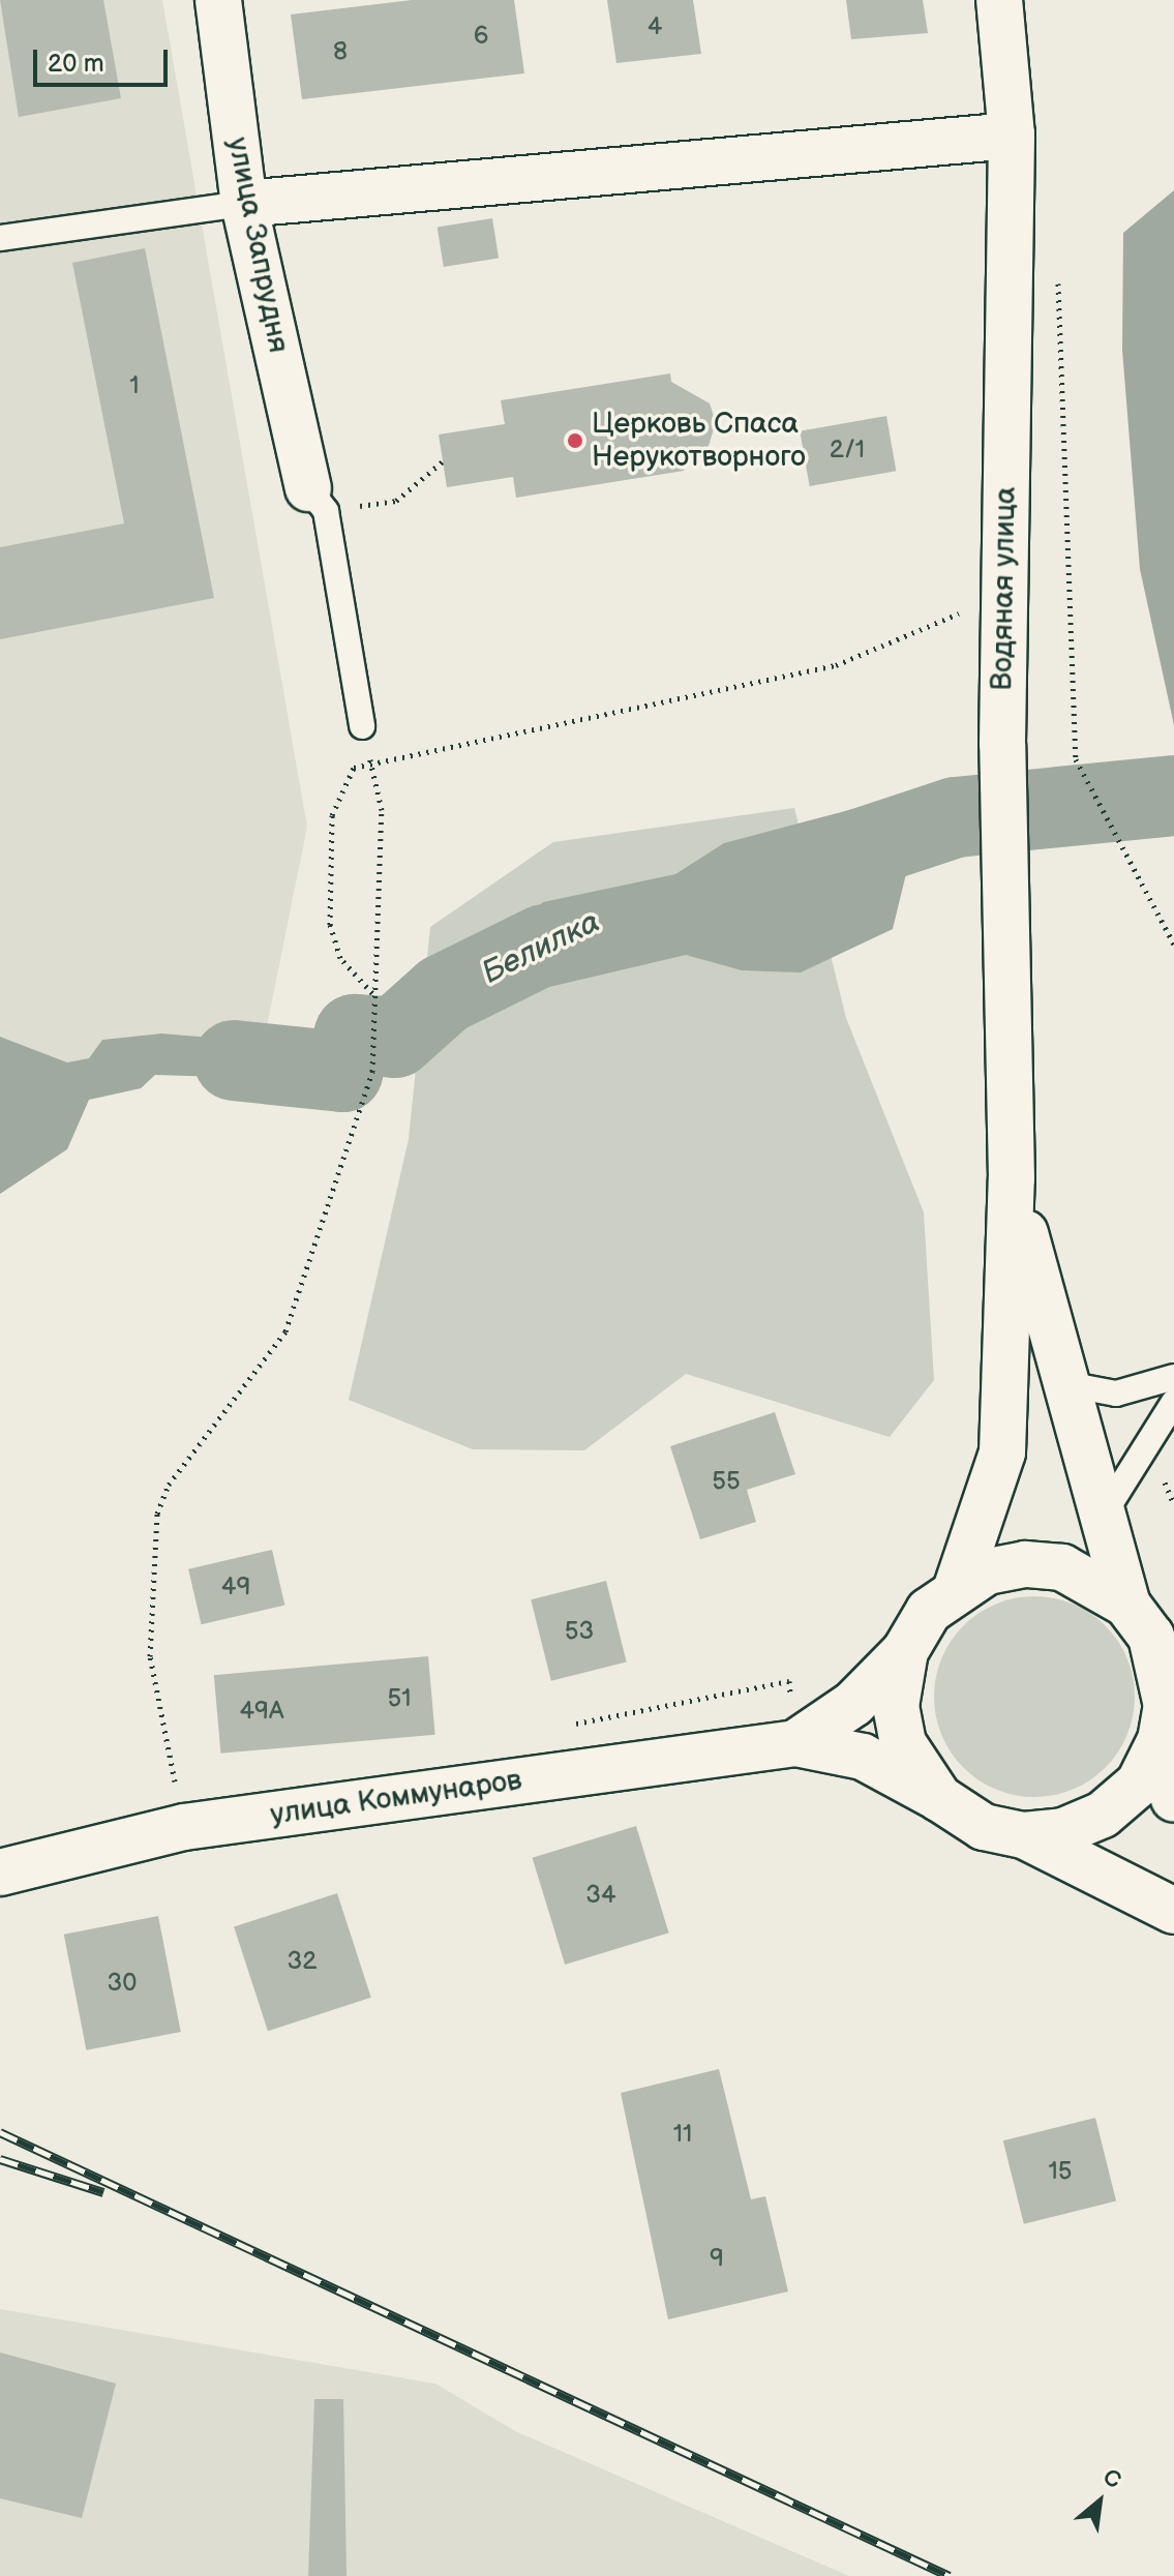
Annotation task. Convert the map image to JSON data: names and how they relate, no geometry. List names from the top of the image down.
{
  "streets": {
    "street": ["улица Запрудня", "Водяная улица", "улица Коммунаров"]
  },
  "water": ["Белилка"],
  "places": ["Церковь Спаса Нерукотворного"],
  "house_numbers": [
    "4",
    "6",
    "8",
    "1",
    "2/1",
    "55",
    "49",
    "53",
    "51",
    "49А",
    "34",
    "32",
    "30",
    "11",
    "15",
    "9"
  ],
  "scale_bar": "20 m",
  "north": "top right"
}
